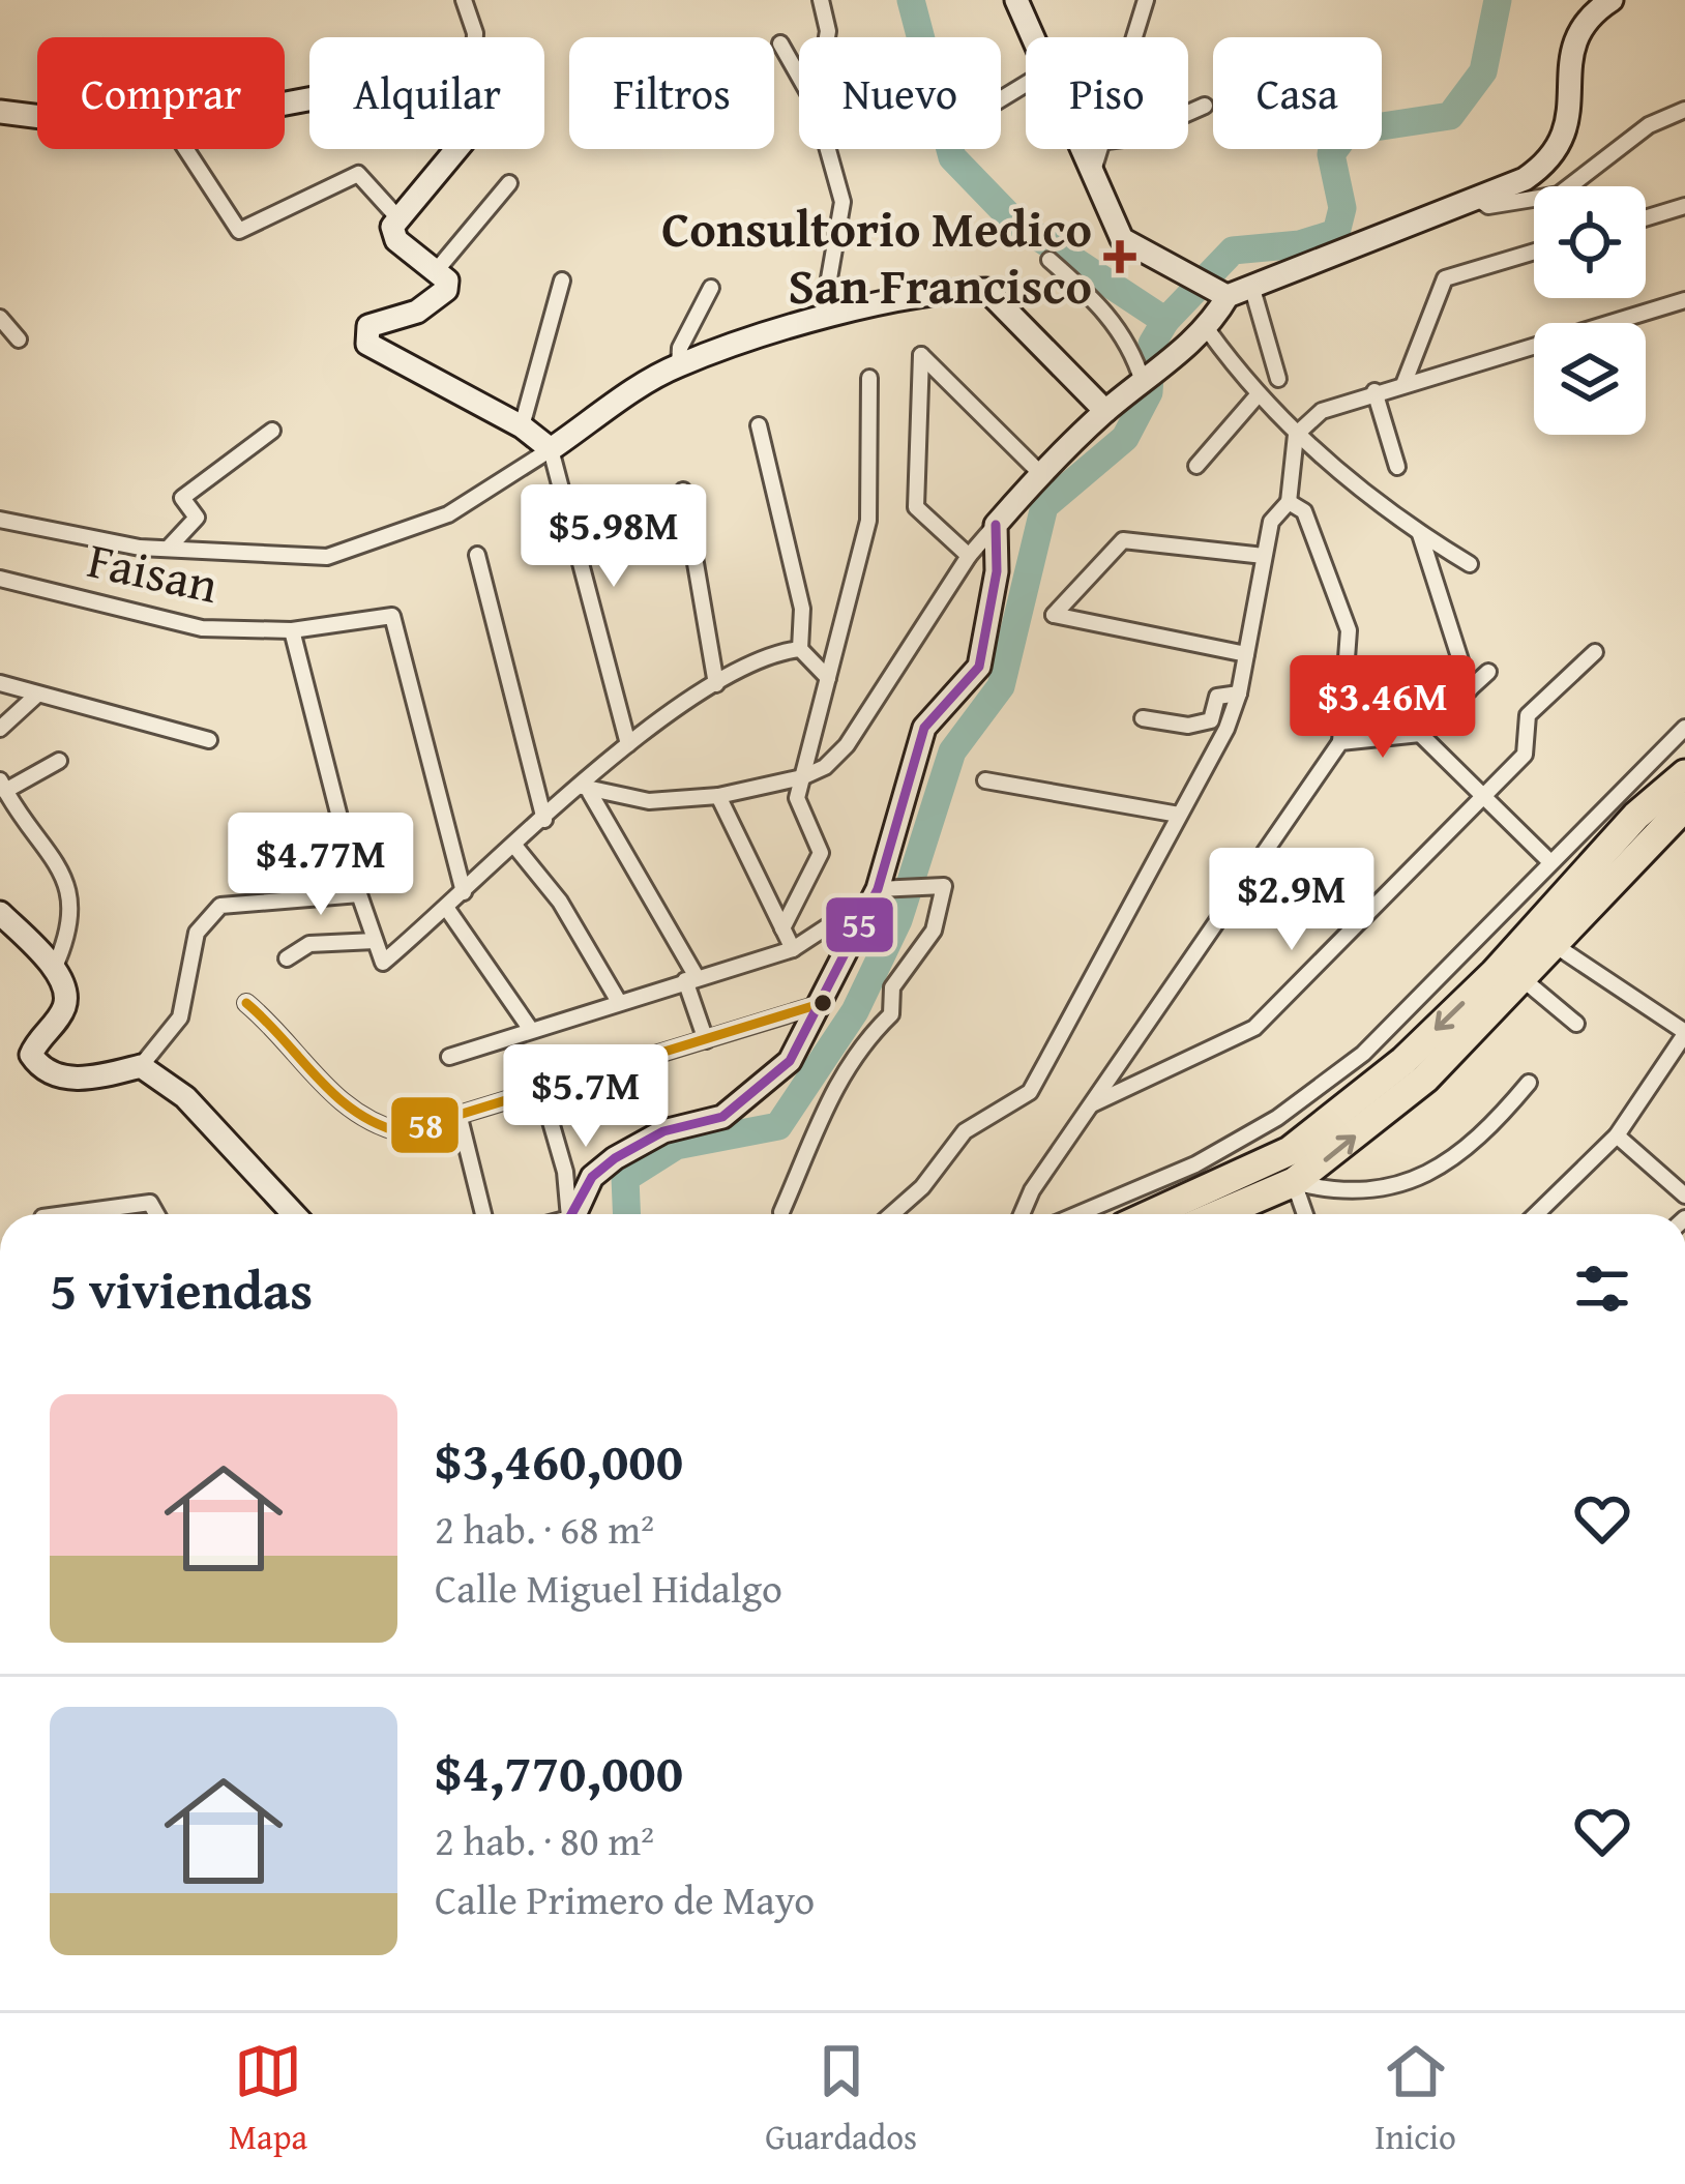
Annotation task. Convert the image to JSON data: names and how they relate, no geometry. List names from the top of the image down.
{
  "streets": {
    "street": ["Faisan"]
  },
  "places": {
    "health": ["Consultorio Medico San Francisco"]
  },
  "lines": ["transit line 55", "transit line 58"],
  "page": {
    "chip": [
      "Comprar",
      "Alquilar",
      "Filtros",
      "Nuevo",
      "Piso",
      "Casa"
    ],
    "price": [
      "$5.98M",
      "$3.46M",
      "$4.77M",
      "$2.9M",
      "$5.7M"
    ],
    "heading": "5 viviendas",
    "list": [
      {
        "name": "$3,460,000",
        "note": "2 hab. · 68 m² · Calle Miguel Hidalgo"
      },
      {
        "name": "$4,770,000",
        "note": "2 hab. · 80 m² · Calle Primero de Mayo"
      }
    ],
    "tabs": ["Mapa", "Guardados", "Inicio"]
  }
}
